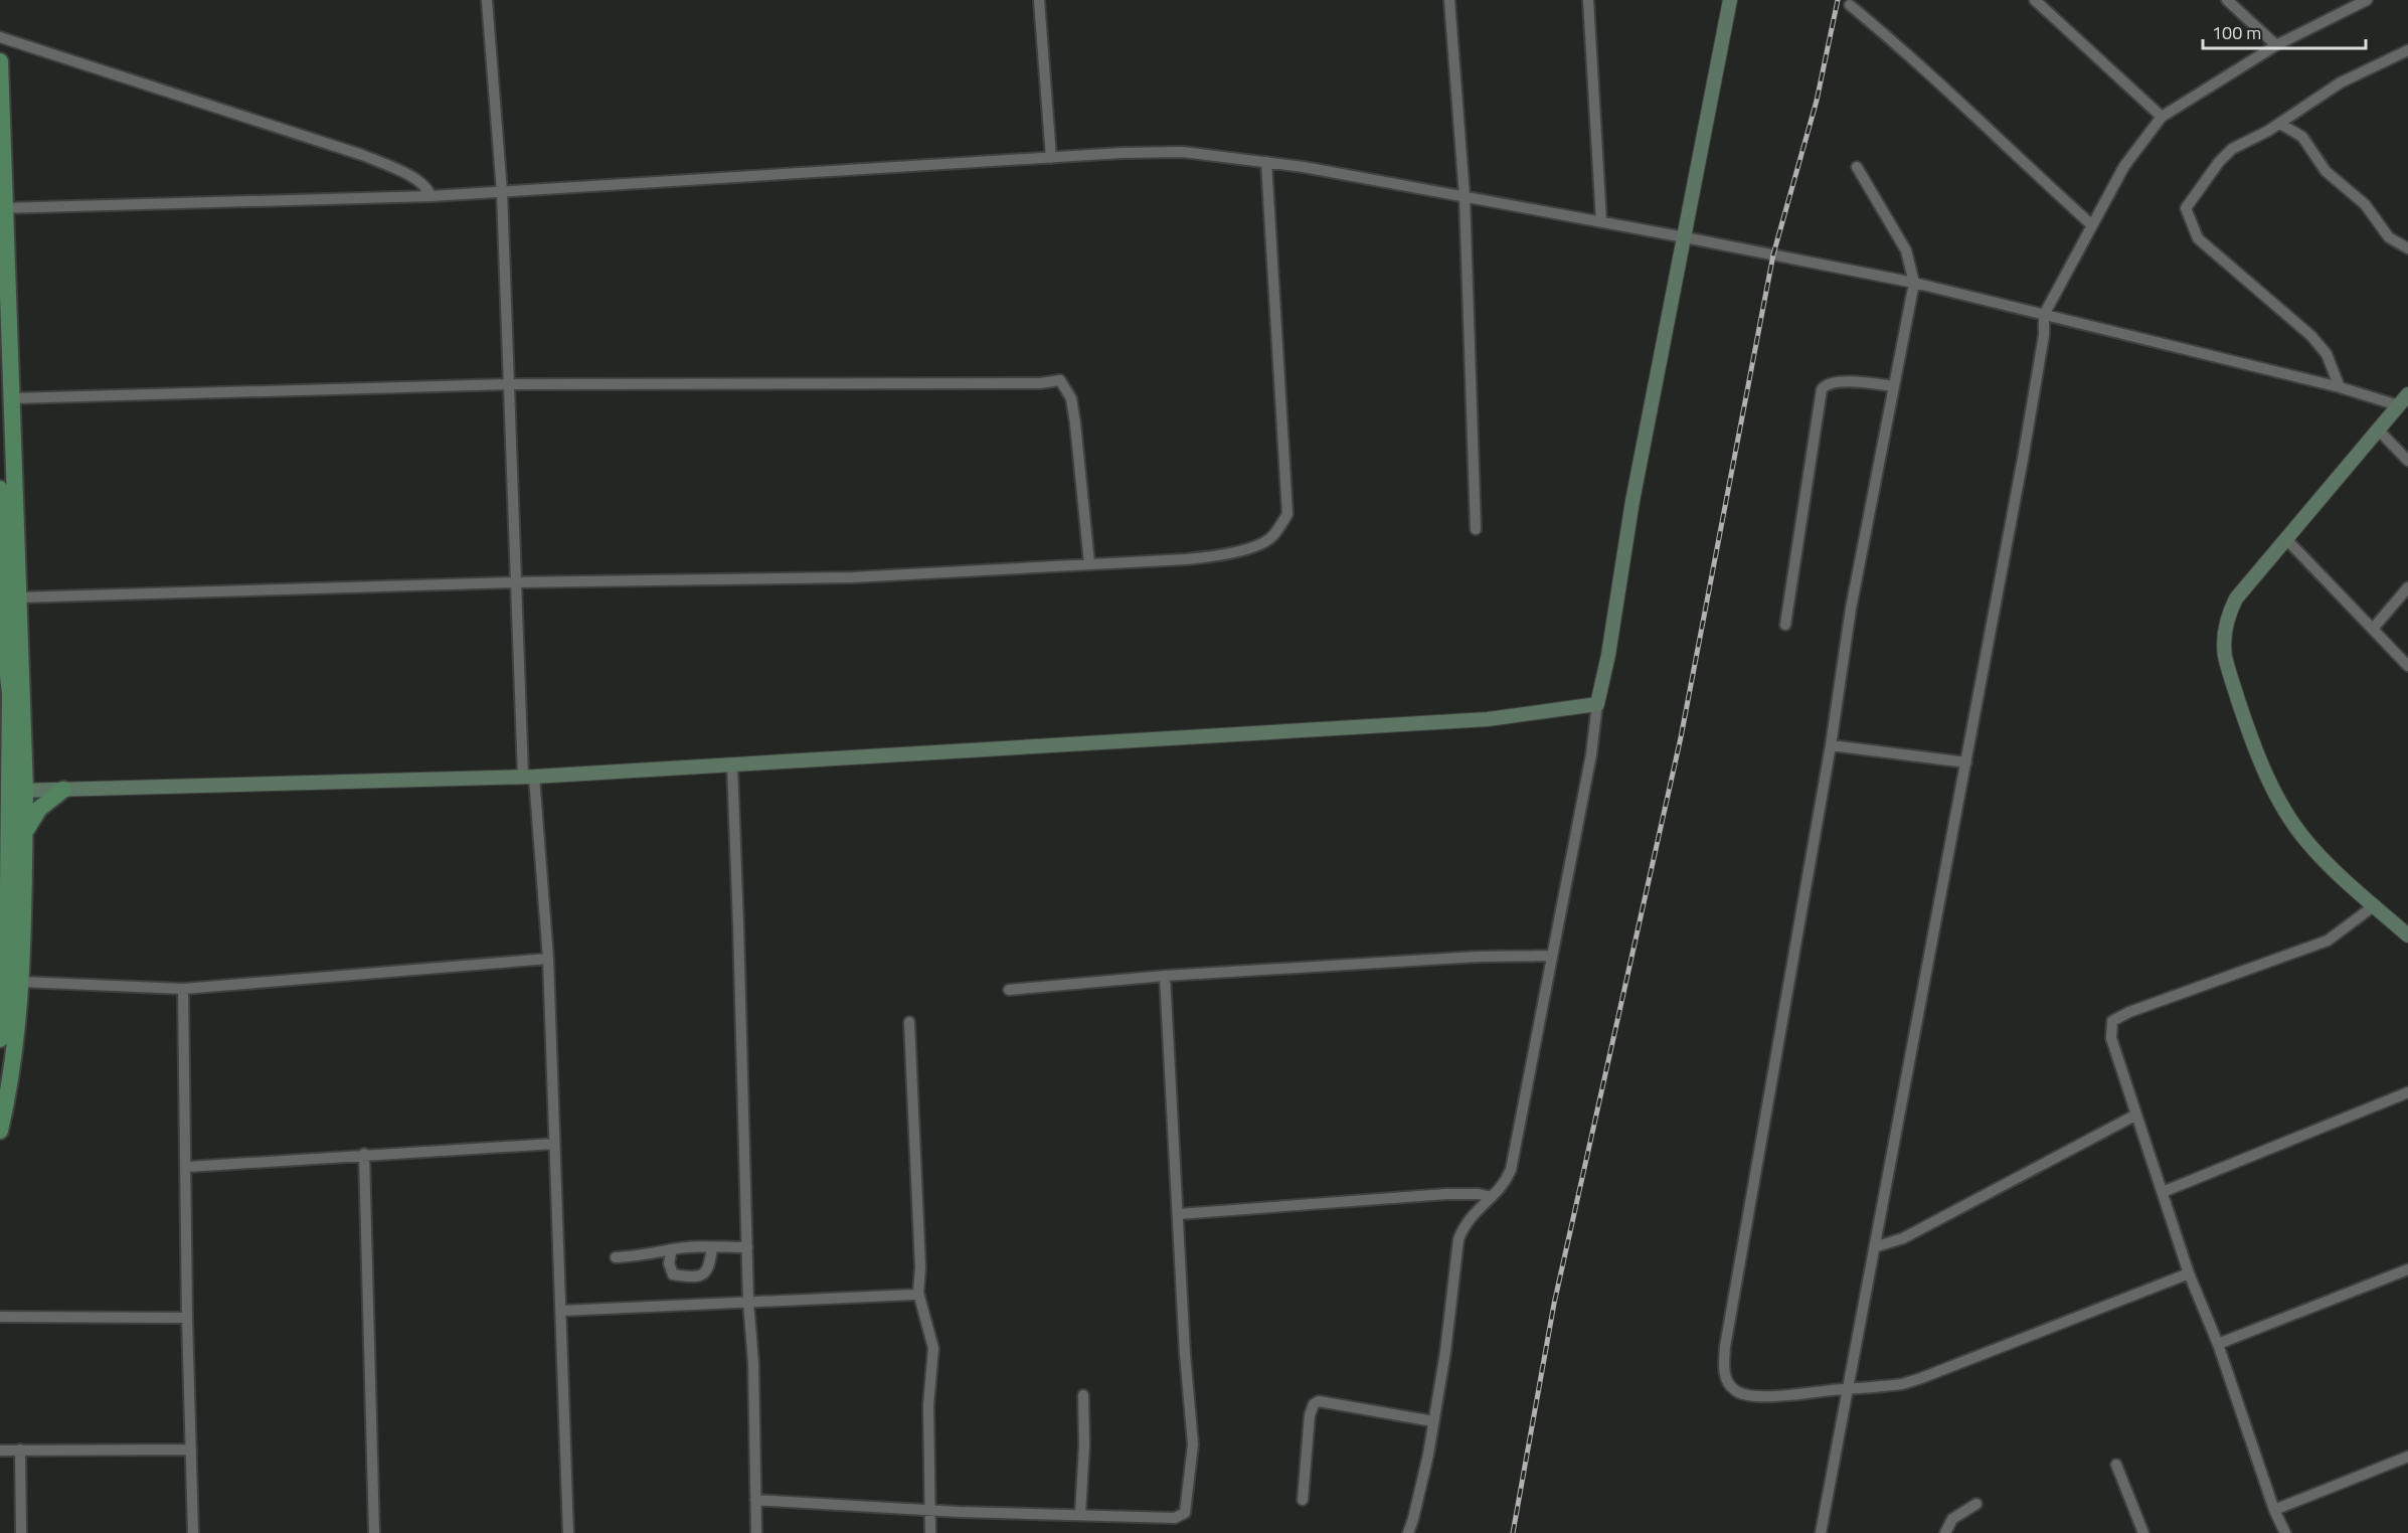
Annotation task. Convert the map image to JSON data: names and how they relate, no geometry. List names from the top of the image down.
{
  "scale_bar": "100 m"
}
